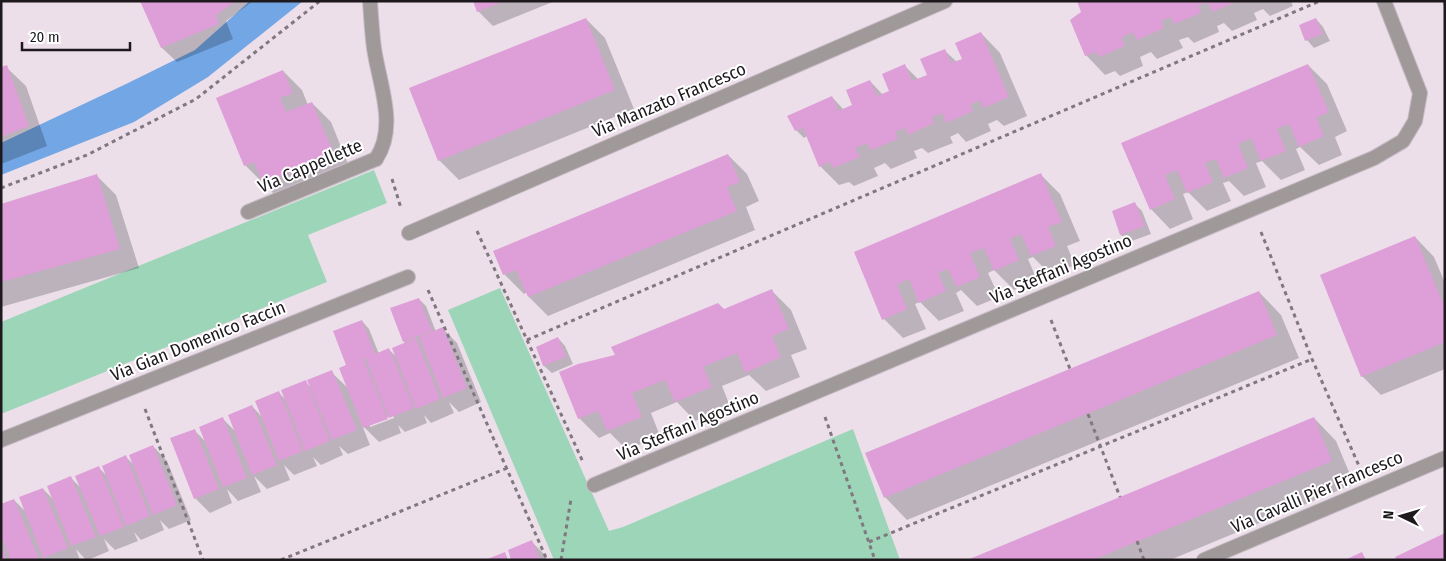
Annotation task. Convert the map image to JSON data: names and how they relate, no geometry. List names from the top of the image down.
{
  "streets": {
    "street": [
      "Via Manzato Francesco",
      "Via Cappellette",
      "Via Steffani Agostino",
      "Via Gian Domenico Faccin",
      "Via Cavalli Pier Francesco"
    ]
  },
  "scale_bar": "20 m",
  "north": "left"
}
